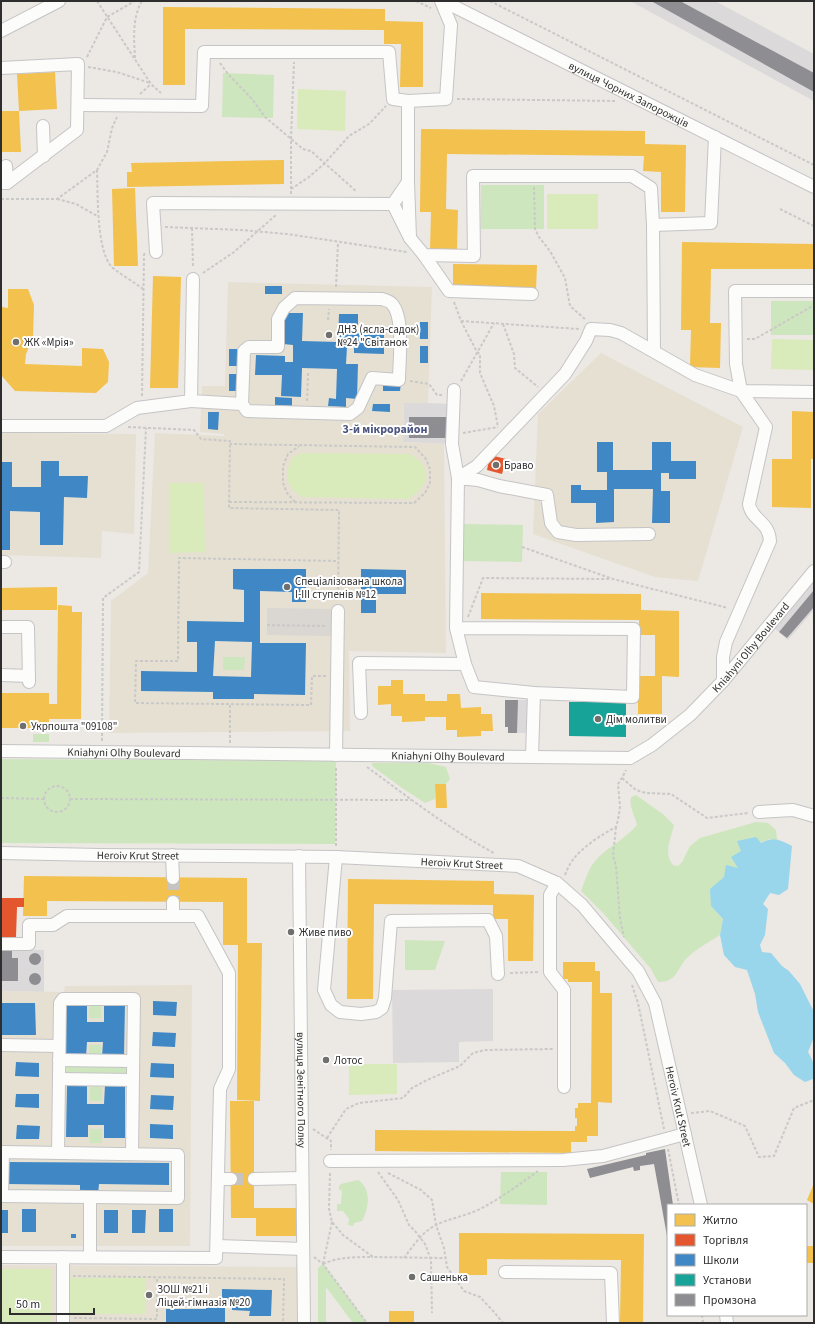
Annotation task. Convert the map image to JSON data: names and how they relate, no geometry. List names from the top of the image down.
{
  "streets": {
    "street": [
      "вулиця Чорних Запорожців",
      "Kniahyni Olhy Boulevard",
      "Heroiv Krut Street",
      "вулиця Зенітного Полку"
    ]
  },
  "crossings": [
    ["Heroiv Krut Street", "вулиця Зенітного Полку"]
  ],
  "districts": ["3-й мікрорайон"],
  "places": [
    "ДНЗ (ясла-садок) №24 \"Світанок",
    "ЖК «Мрія»",
    "Браво",
    "Спеціалізована школа І-ІІІ ступенів №12",
    "Дім молитви",
    "Укрпошта \"09108\"",
    "Живе пиво",
    "Лотос",
    "Сашенька",
    "ЗОШ №21 і Ліцей-гімназія №20"
  ],
  "legend": [
    "Житло",
    "Торгівля",
    "Школи",
    "Установи",
    "Промзона"
  ],
  "scale_bar": "50 m"
}
